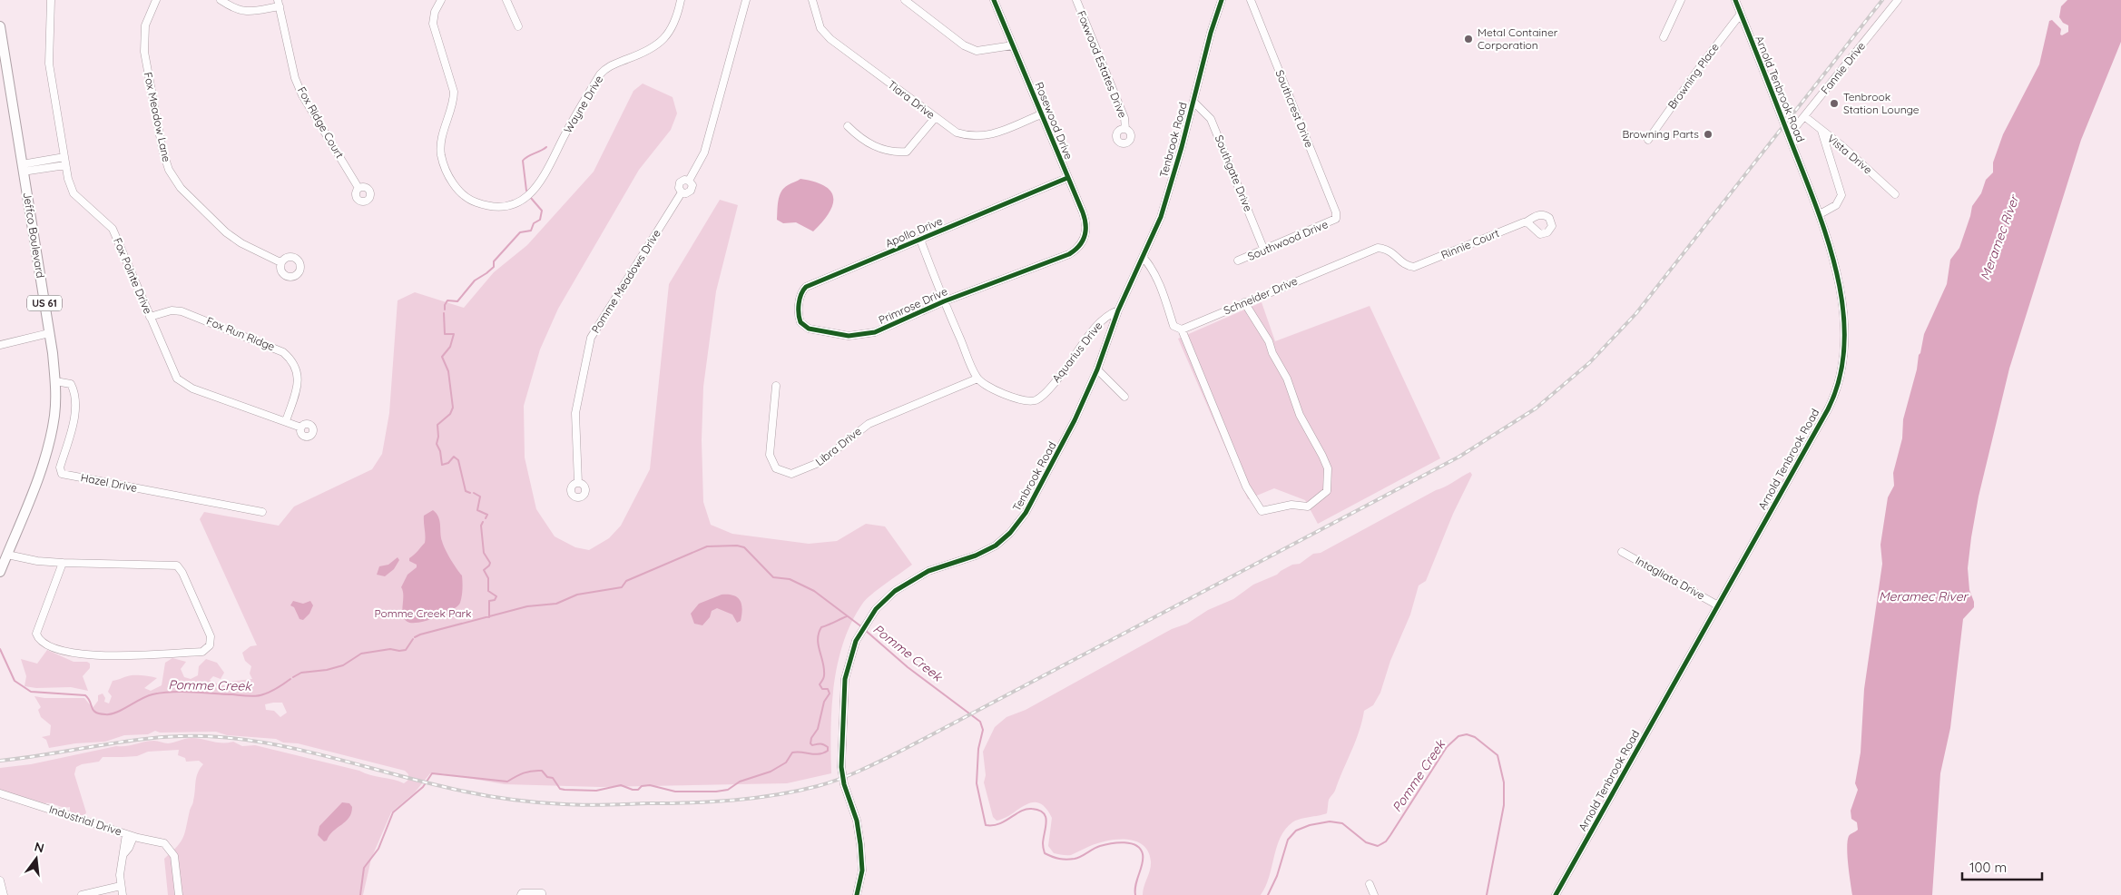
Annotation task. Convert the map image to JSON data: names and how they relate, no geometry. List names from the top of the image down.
{
  "streets": {
    "main road": ["Jeffco Boulevard", "US 61"],
    "street": [
      "Foxwood Estates Drive",
      "Fannie Drive",
      "Browning Place",
      "Arnold Tenbrook Road",
      "Tiara Drive",
      "Wayne Drive",
      "Southcrest Drive",
      "Fox Meadow Lane",
      "Rosewood Drive",
      "Fox Ridge Court",
      "Tenbrook Road",
      "Vista Drive",
      "Southgate Drive",
      "Apollo Drive",
      "Southwood Drive",
      "Rinnie Court",
      "Fox Pointe Drive",
      "Pomme Meadows Drive",
      "Schneider Drive",
      "Primrose Drive",
      "Fox Run Ridge",
      "Aquarius Drive",
      "Libra Drive",
      "Hazel Drive",
      "Intagliata Drive",
      "Industrial Drive"
    ]
  },
  "crossings": [
    ["Fannie Drive", "Arnold Tenbrook Road"],
    ["Fannie Drive", "Vista Drive"],
    ["Browning Place", "Arnold Tenbrook Road"],
    ["Arnold Tenbrook Road", "Intagliata Drive"],
    ["Tiara Drive", "Rosewood Drive"],
    ["Southcrest Drive", "Southwood Drive"],
    ["Rosewood Drive", "Apollo Drive"],
    ["Rosewood Drive", "Primrose Drive"],
    ["Tenbrook Road", "Southgate Drive"],
    ["Tenbrook Road", "Aquarius Drive"],
    ["Southgate Drive", "Southwood Drive"],
    ["Apollo Drive", "Primrose Drive"],
    ["Jeffco Boulevard", "Hazel Drive"],
    ["Rinnie Court", "Schneider Drive"],
    ["Fox Pointe Drive", "Fox Run Ridge"],
    ["Aquarius Drive", "Libra Drive"]
  ],
  "water": ["Meramec River", "Pomme Creek"],
  "parks": ["Pomme Creek Park"],
  "places": ["Metal Container Corporation", "Tenbrook Station Lounge", "Browning Parts"],
  "scale_bar": "100 m",
  "north": "top"
}
